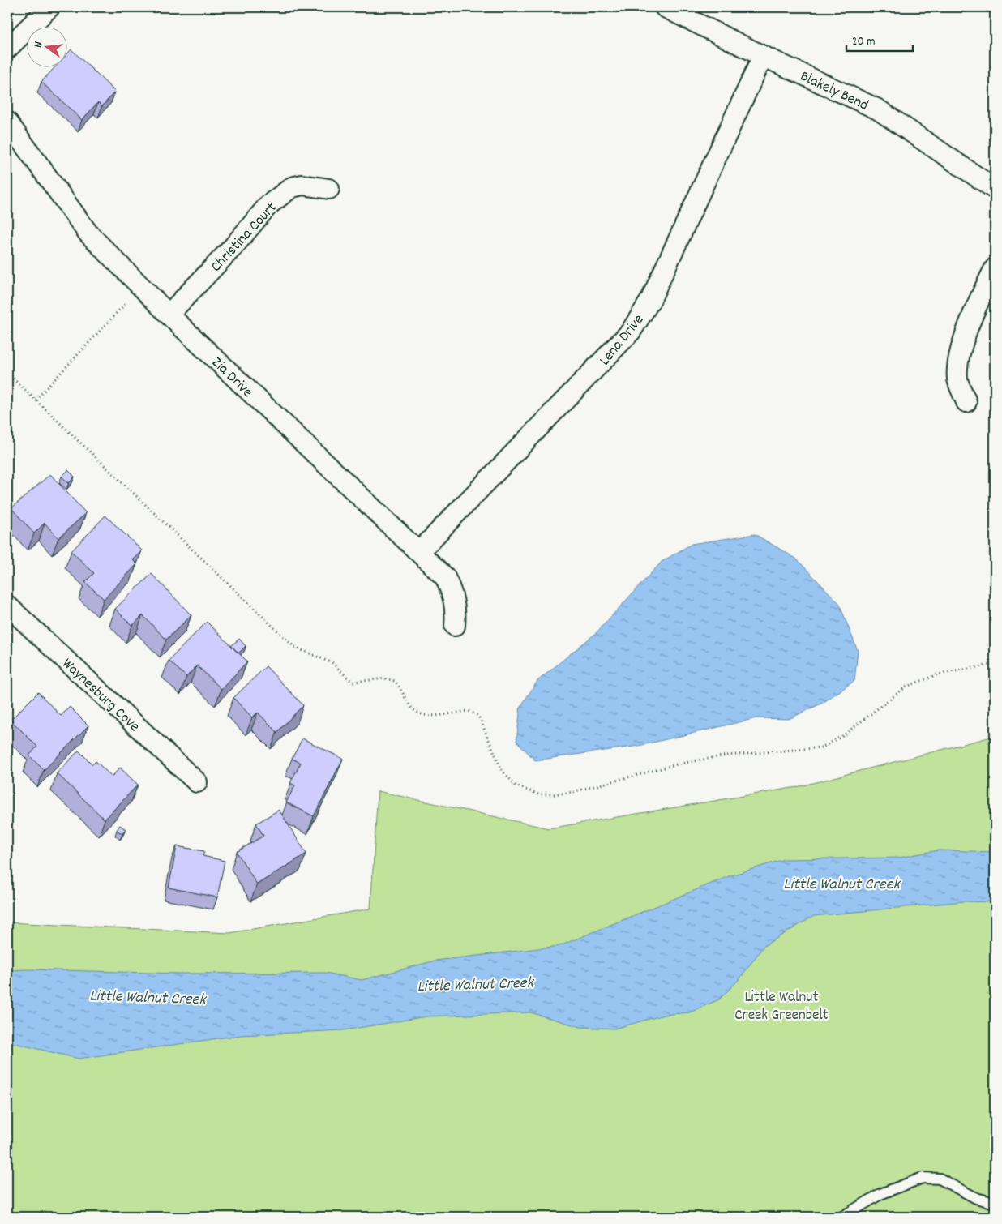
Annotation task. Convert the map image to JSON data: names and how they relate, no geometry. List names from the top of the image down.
{
  "streets": {
    "street": [
      "Blakely Bend",
      "Christina Court",
      "Lena Drive",
      "Zia Drive",
      "Waynesburg Cove"
    ]
  },
  "crossings": [
    ["Blakely Bend", "Lena Drive"],
    ["Christina Court", "Zia Drive"],
    ["Lena Drive", "Zia Drive"]
  ],
  "water": ["Little Walnut Creek"],
  "parks": ["Little Walnut Creek Greenbelt"],
  "scale_bar": "20 m",
  "north": "left"
}
